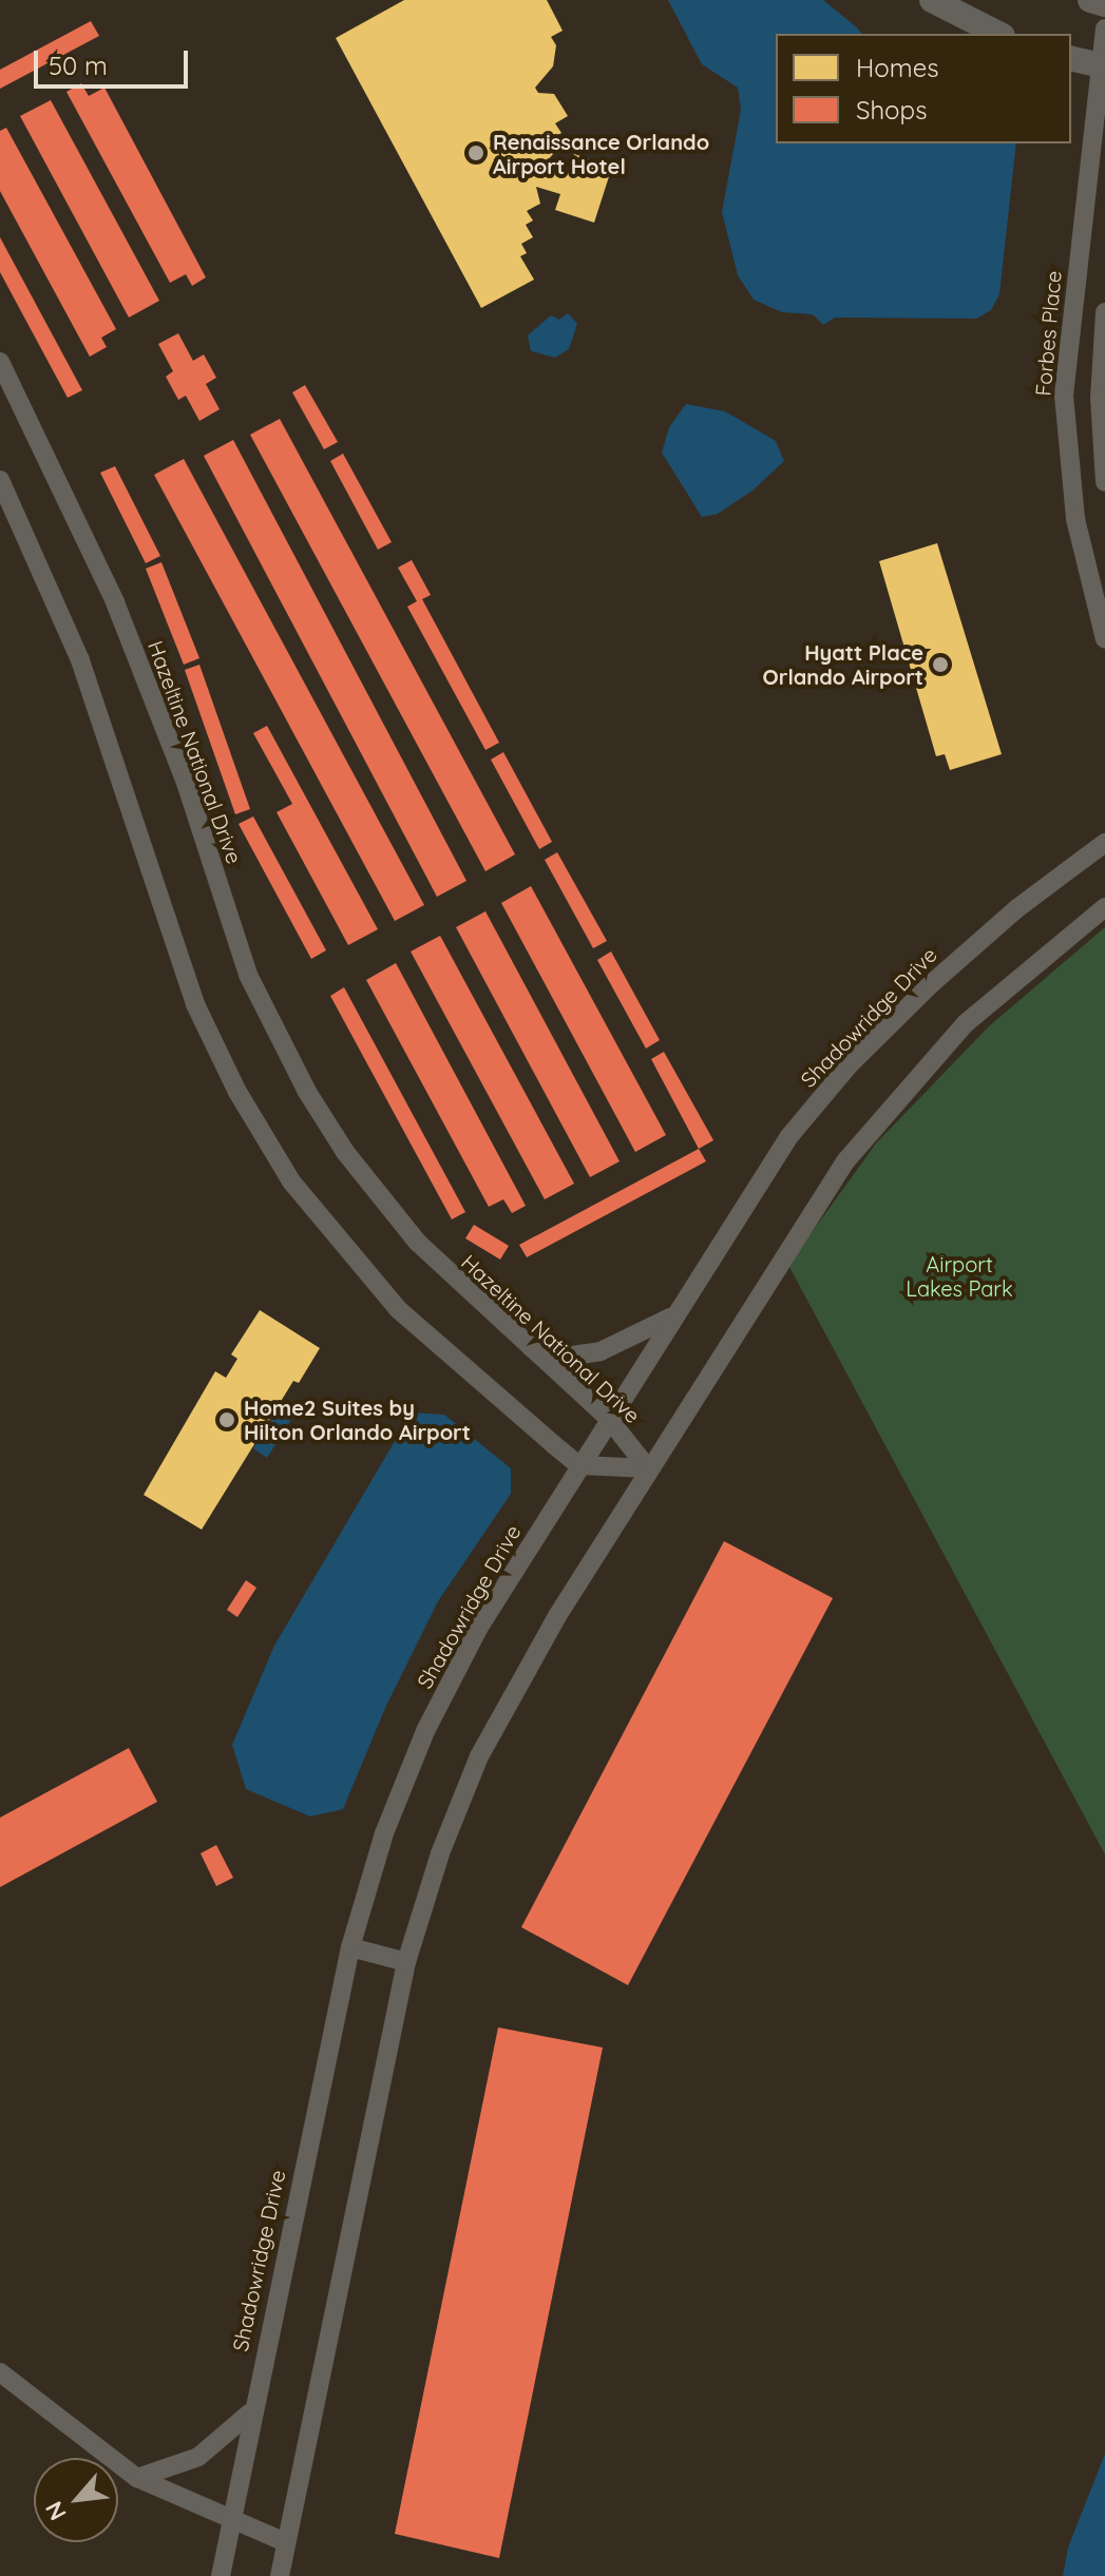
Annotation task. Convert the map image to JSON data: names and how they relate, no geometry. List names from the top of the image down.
{
  "streets": {
    "street": ["Forbes Place", "Hazeltine National Drive", "Shadowridge Drive"]
  },
  "crossings": [
    ["Hazeltine National Drive", "Shadowridge Drive"]
  ],
  "parks": ["Airport Lakes Park"],
  "places": ["Renaissance Orlando Airport Hotel", "Hyatt Place Orlando Airport", "Home2 Suites by Hilton Orlando Airport"],
  "legend": ["Homes", "Shops"],
  "scale_bar": "50 m",
  "north": "bottom left"
}
